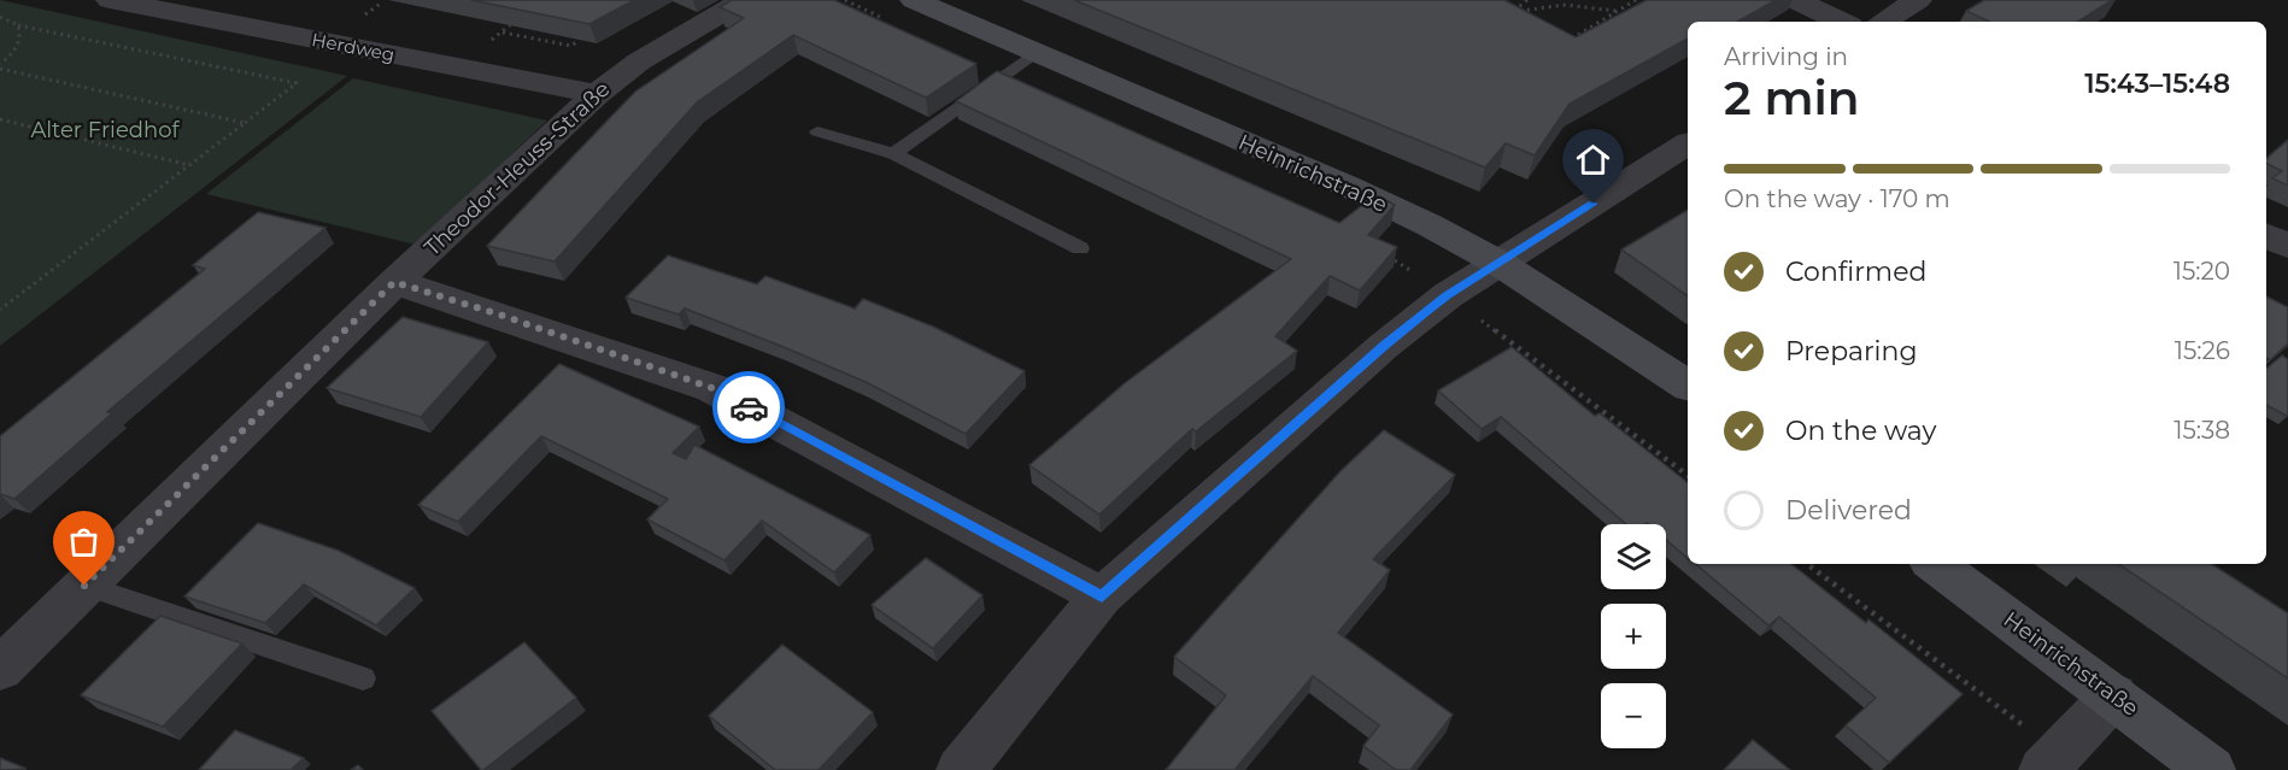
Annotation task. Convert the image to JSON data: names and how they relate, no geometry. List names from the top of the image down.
{
  "streets": {
    "main road": ["Heinrichstraße"],
    "street": ["Herdweg", "Theodor-Heuss-Straße"]
  },
  "crossings": [
    ["Herdweg", "Theodor-Heuss-Straße"]
  ],
  "parks": ["Alter Friedhof"],
  "page": {
    "heading": ["2 min", "Arriving in", "15:43–15:48"],
    "bar": "On the way · 170 m",
    "list": [
      ["Confirmed", "15:20"],
      ["Preparing", "15:26"],
      ["On the way", "15:38"],
      "Delivered"
    ],
    "map_buttons": ["+", "−"]
  }
}
